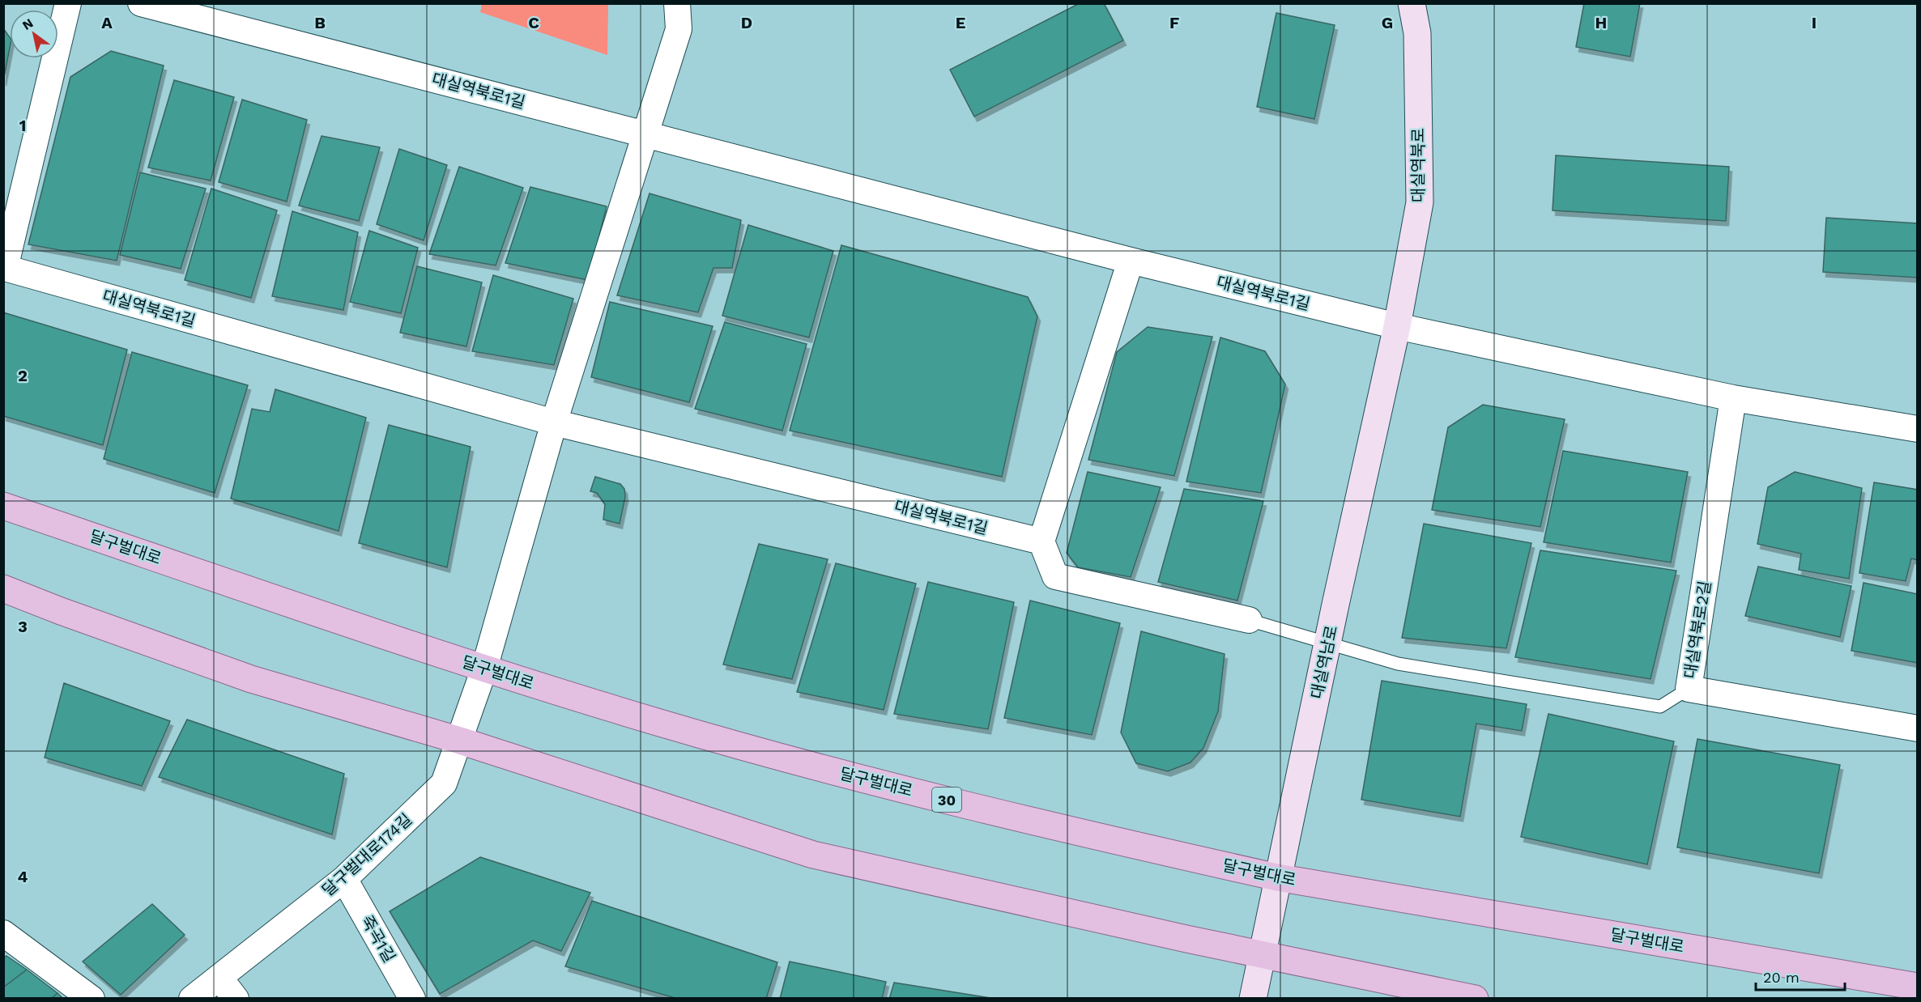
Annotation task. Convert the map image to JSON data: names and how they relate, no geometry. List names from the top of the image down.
{
  "streets": {
    "main road": ["달구벌대로", "30"],
    "street": [
      "대실역북로1길",
      "대실역북로",
      "대실역북로2길",
      "대실역남로",
      "달구벌대로174길",
      "죽곡1길"
    ]
  },
  "crossings": [
    ["대실역북로1길", "대실역북로"],
    ["대실역북로1길", "대실역남로"],
    ["대실역북로1길", "달구벌대로174길"],
    ["대실역북로", "대실역남로"],
    ["달구벌대로", "대실역남로"],
    ["달구벌대로", "달구벌대로174길"],
    ["달구벌대로174길", "죽곡1길"]
  ],
  "scale_bar": "20 m",
  "north": "top left",
  "grid": {
    "columns": [
      "A",
      "B",
      "C",
      "D",
      "E",
      "F",
      "G",
      "H",
      "I"
    ],
    "rows": [
      "1",
      "2",
      "3",
      "4"
    ]
  }
}
